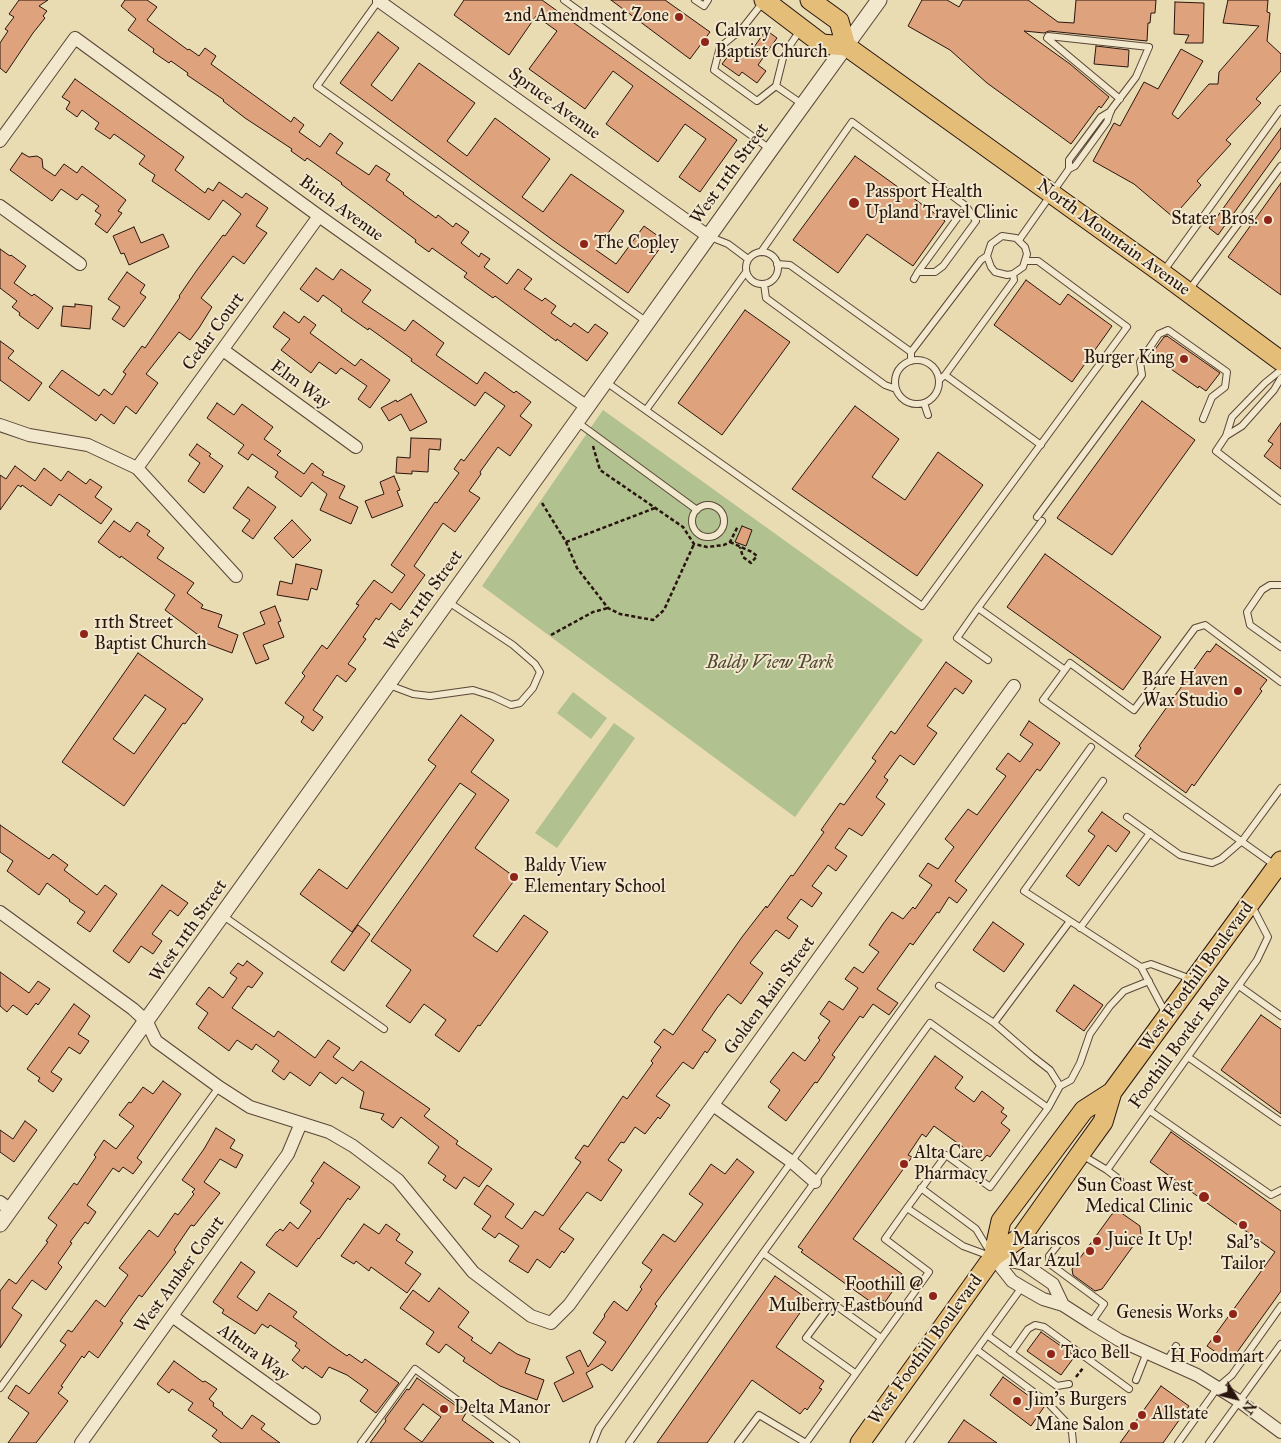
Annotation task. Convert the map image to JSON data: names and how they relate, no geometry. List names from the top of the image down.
{
  "streets": {
    "main road": ["North Mountain Avenue", "West Foothill Boulevard"],
    "street": [
      "Spruce Avenue",
      "West 11th Street",
      "Birch Avenue",
      "Cedar Court",
      "Elm Way",
      "Golden Rain Street",
      "West Amber Court",
      "Altura Way"
    ],
    "lane": ["Foothill Border Road"]
  },
  "crossings": [
    ["Spruce Avenue", "West 11th Street"],
    ["West 11th Street", "Birch Avenue"],
    ["West 11th Street", "North Mountain Avenue"],
    ["Birch Avenue", "Cedar Court"],
    ["Cedar Court", "Elm Way"],
    ["West Foothill Boulevard", "Foothill Border Road"],
    ["Golden Rain Street", "West Amber Court"],
    ["West Amber Court", "Altura Way"]
  ],
  "parks": ["Baldy View Park"],
  "places": [
    "2nd Amendment Zone",
    "Calvary Baptist Church",
    "Passport Health Upland Travel Clinic",
    "Stater Bros.",
    "The Copley",
    "Burger King",
    "11th Street Baptist Church",
    "Bare Haven Wax Studio",
    "Baldy View Elementary School",
    "Alta Care Pharmacy",
    "Sun Coast West Medical Clinic",
    "Sal's Tailor",
    "Juice It Up!",
    "Mariscos Mar Azul",
    "Foothill @ Mulberry Eastbound",
    "Genesis Works",
    "H Foodmart",
    "Taco Bell",
    "Jim's Burgers",
    "Delta Manor",
    "Allstate",
    "Mane Salon"
  ],
  "north": "bottom right"
}
